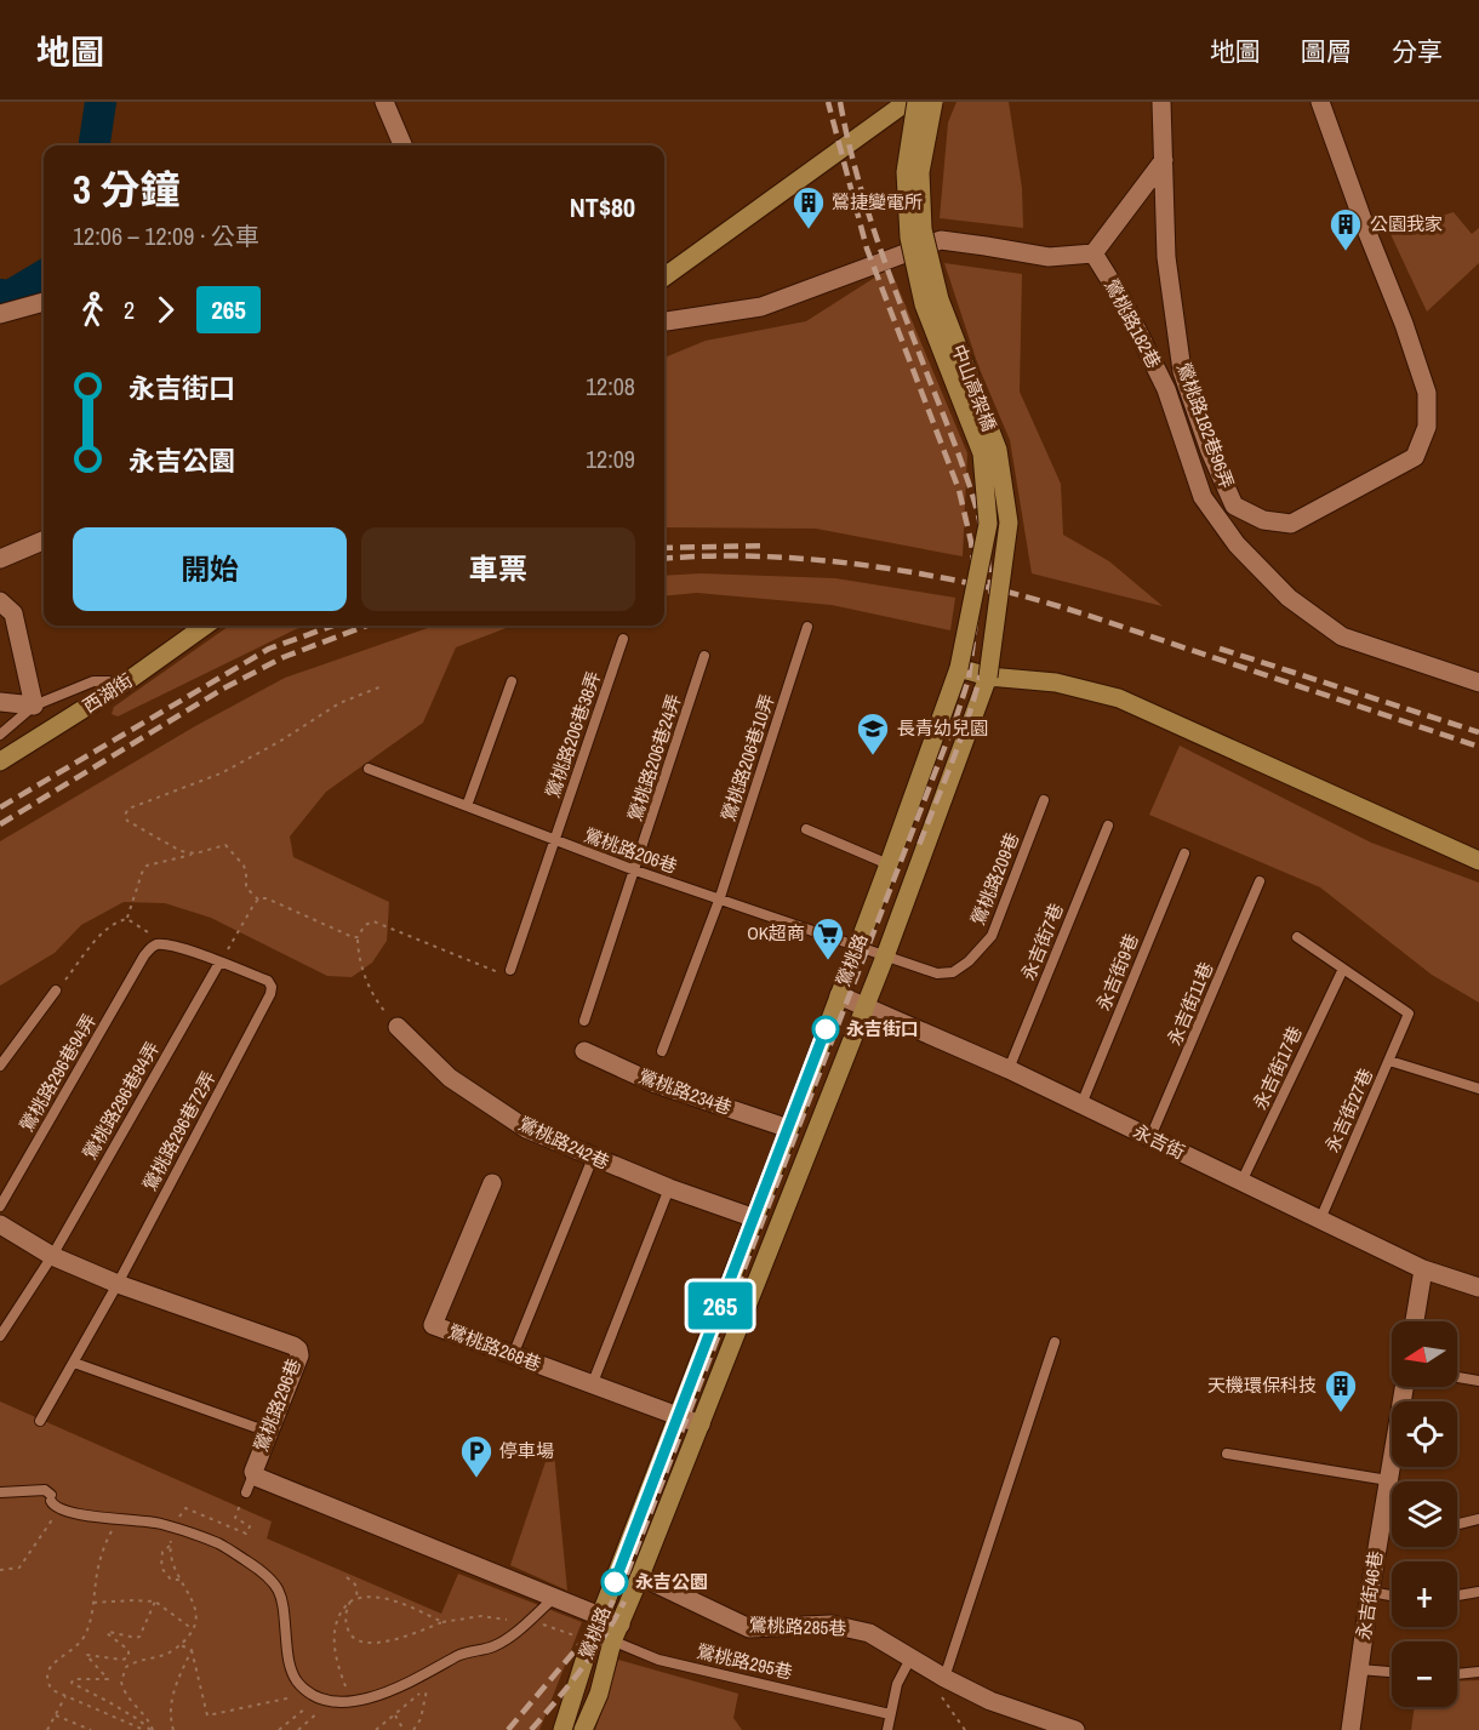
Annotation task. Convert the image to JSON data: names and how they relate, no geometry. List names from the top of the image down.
{
  "streets": {
    "main road": ["中山高架橋", "西湖街", "鶯桃路"],
    "street": [
      "鶯桃路182巷",
      "鶯桃路182巷96弄",
      "鶯桃路234巷",
      "永吉街",
      "鶯桃路242巷",
      "鶯桃路268巷",
      "鶯桃路296巷",
      "永吉街46巷",
      "鶯桃路285巷"
    ],
    "lane": [
      "鶯桃路206巷38弄",
      "鶯桃路206巷24弄",
      "鶯桃路206巷10弄",
      "鶯桃路206巷",
      "鶯桃路209巷",
      "永吉街7巷",
      "永吉街9巷",
      "永吉街11巷",
      "永吉街17巷",
      "鶯桃路296巷94弄",
      "鶯桃路296巷84弄",
      "永吉街27巷",
      "鶯桃路296巷72弄",
      "鶯桃路295巷"
    ]
  },
  "crossings": [
    ["中山高架橋", "鶯桃路"],
    ["鶯桃路206巷38弄", "鶯桃路206巷"],
    ["鶯桃路206巷24弄", "鶯桃路206巷"],
    ["鶯桃路206巷10弄", "鶯桃路206巷"],
    ["鶯桃路206巷", "鶯桃路209巷"],
    ["鶯桃路206巷", "鶯桃路"],
    ["鶯桃路209巷", "鶯桃路"],
    ["永吉街7巷", "永吉街"],
    ["鶯桃路", "鶯桃路234巷"],
    ["鶯桃路", "永吉街"],
    ["鶯桃路", "鶯桃路242巷"],
    ["鶯桃路", "鶯桃路268巷"],
    ["鶯桃路", "鶯桃路296巷"],
    ["鶯桃路", "鶯桃路285巷"],
    ["鶯桃路", "鶯桃路295巷"],
    ["永吉街9巷", "永吉街"],
    ["永吉街11巷", "永吉街"],
    ["永吉街17巷", "永吉街27巷"],
    ["永吉街17巷", "永吉街"],
    ["鶯桃路296巷84弄", "鶯桃路296巷72弄"],
    ["鶯桃路296巷84弄", "鶯桃路296巷"],
    ["永吉街27巷", "永吉街"],
    ["鶯桃路296巷72弄", "鶯桃路296巷"],
    ["鶯桃路296巷", "鶯桃路295巷"]
  ],
  "places": {
    "building": ["鶯捷變電所", "公園我家", "天機環保科技"],
    "school or university": ["長青幼兒園"],
    "supermarket": ["OK超商"],
    "other": ["永吉街口", "永吉公園"],
    "parking": ["停車場"]
  },
  "lines": ["bus line 265"],
  "north": "left",
  "page": {
    "header": "地圖",
    "nav": ["地圖", "圖層", "分享"],
    "on_map": "265",
    "heading": ["3 分鐘", "12:06 – 12:09 · 公車", "NT$80"],
    "legs": ["2", "265"],
    "list": [
      {
        "name": "永吉街口",
        "value": "12:08"
      },
      {
        "name": "永吉公園",
        "value": "12:09"
      }
    ],
    "buttons": ["開始", "車票"],
    "map_buttons": ["+", "−"]
  }
}
